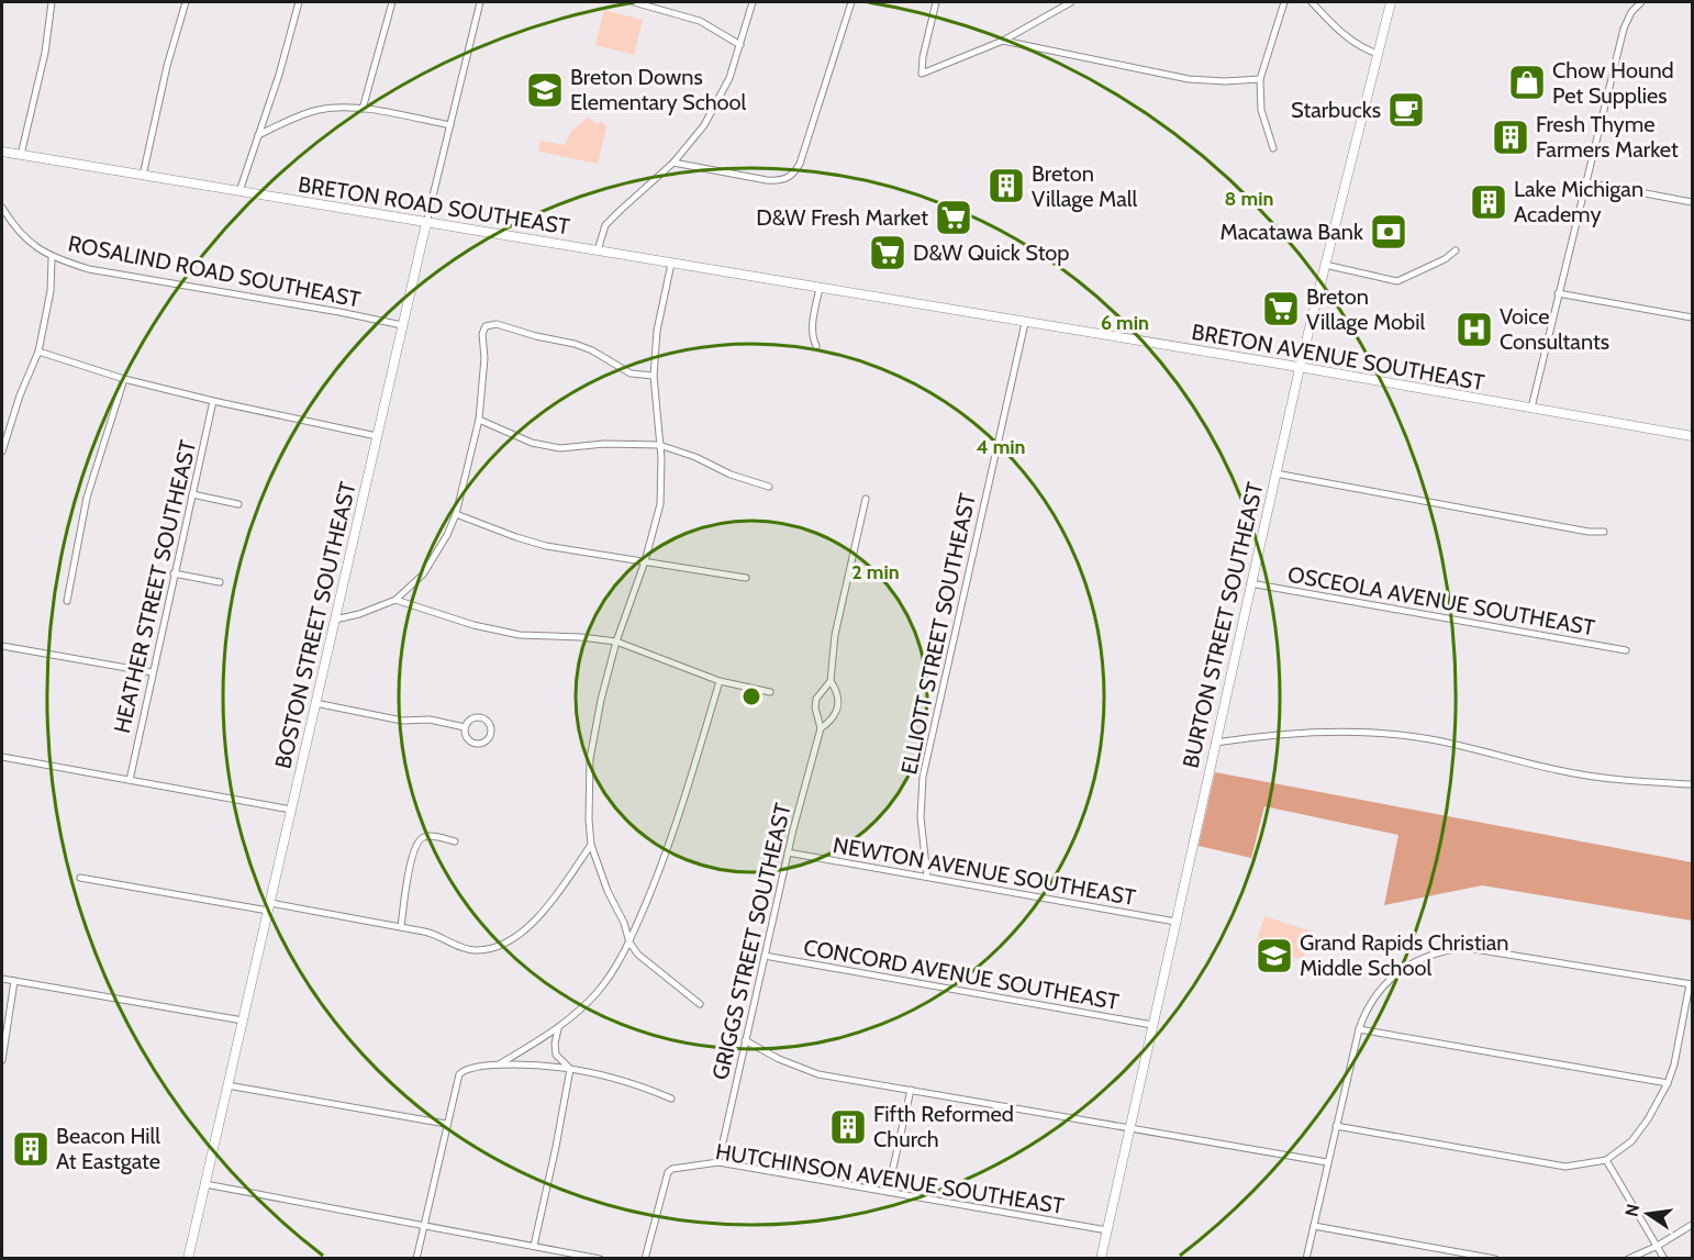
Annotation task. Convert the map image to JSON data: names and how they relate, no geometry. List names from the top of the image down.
{
  "streets": {
    "main road": [
      "BRETON ROAD SOUTHEAST",
      "BRETON AVENUE SOUTHEAST",
      "BOSTON STREET SOUTHEAST",
      "BURTON STREET SOUTHEAST"
    ],
    "street": [
      "ROSALIND ROAD SOUTHEAST",
      "HEATHER STREET SOUTHEAST",
      "OSCEOLA AVENUE SOUTHEAST",
      "ELLIOTT STREET SOUTHEAST",
      "NEWTON AVENUE SOUTHEAST",
      "GRIGGS STREET SOUTHEAST",
      "CONCORD AVENUE SOUTHEAST",
      "HUTCHINSON AVENUE SOUTHEAST"
    ]
  },
  "crossings": [
    ["BRETON ROAD SOUTHEAST", "BRETON AVENUE SOUTHEAST"],
    ["BRETON ROAD SOUTHEAST", "BOSTON STREET SOUTHEAST"],
    ["ROSALIND ROAD SOUTHEAST", "BOSTON STREET SOUTHEAST"],
    ["BRETON AVENUE SOUTHEAST", "BURTON STREET SOUTHEAST"],
    ["BRETON AVENUE SOUTHEAST", "ELLIOTT STREET SOUTHEAST"],
    ["OSCEOLA AVENUE SOUTHEAST", "BURTON STREET SOUTHEAST"],
    ["BURTON STREET SOUTHEAST", "NEWTON AVENUE SOUTHEAST"],
    ["BURTON STREET SOUTHEAST", "CONCORD AVENUE SOUTHEAST"],
    ["BURTON STREET SOUTHEAST", "HUTCHINSON AVENUE SOUTHEAST"],
    ["ELLIOTT STREET SOUTHEAST", "NEWTON AVENUE SOUTHEAST"],
    ["NEWTON AVENUE SOUTHEAST", "GRIGGS STREET SOUTHEAST"],
    ["GRIGGS STREET SOUTHEAST", "CONCORD AVENUE SOUTHEAST"],
    ["GRIGGS STREET SOUTHEAST", "HUTCHINSON AVENUE SOUTHEAST"]
  ],
  "places": {
    "shop": ["Chow Hound Pet Supplies"],
    "school or university": ["Breton Downs Elementary School", "Grand Rapids Christian Middle School"],
    "cafe": ["Starbucks"],
    "building": [
      "Fresh Thyme Farmers Market",
      "Breton Village Mall",
      "Lake Michigan Academy",
      "Fifth Reformed Church",
      "Beacon Hill At Eastgate"
    ],
    "supermarket": ["D&W Fresh Market", "D&W Quick Stop", "Breton Village Mobil"],
    "bank": ["Macatawa Bank"],
    "hospital": ["Voice Consultants"]
  },
  "north": "left",
  "rings": [
    "8 min",
    "6 min",
    "4 min",
    "2 min"
  ]
}
